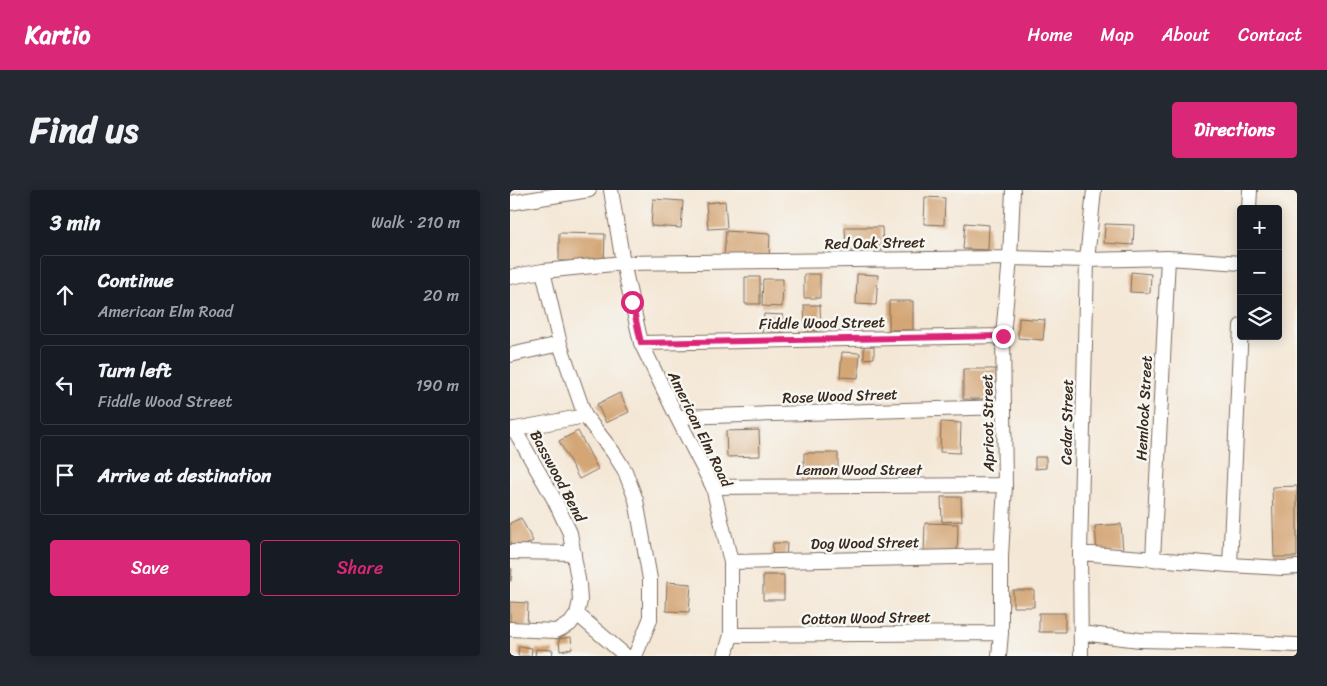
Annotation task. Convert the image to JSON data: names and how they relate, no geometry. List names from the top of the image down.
{
  "streets": {
    "street": [
      "Red Oak Street",
      "Fiddle Wood Street",
      "Rose Wood Street",
      "Hemlock Street",
      "Cedar Street",
      "Apricot Street",
      "American Elm Road",
      "Lemon Wood Street",
      "Basswood Bend",
      "Dog Wood Street",
      "Cotton Wood Street"
    ]
  },
  "crossings": [
    ["Red Oak Street", "Hemlock Street"],
    ["Red Oak Street", "Cedar Street"],
    ["Red Oak Street", "Apricot Street"],
    ["Red Oak Street", "American Elm Road"],
    ["Fiddle Wood Street", "Apricot Street"],
    ["Fiddle Wood Street", "American Elm Road"],
    ["Rose Wood Street", "Apricot Street"],
    ["Rose Wood Street", "American Elm Road"],
    ["Apricot Street", "Lemon Wood Street"],
    ["Apricot Street", "Dog Wood Street"],
    ["Apricot Street", "Cotton Wood Street"],
    ["American Elm Road", "Lemon Wood Street"],
    ["American Elm Road", "Dog Wood Street"],
    ["American Elm Road", "Cotton Wood Street"]
  ],
  "page": {
    "header": "Kartio",
    "nav": [
      "Home",
      "Map",
      "About",
      "Contact"
    ],
    "title": "Find us",
    "buttons": [
      "Directions",
      ["Save", "Share"]
    ],
    "heading": ["3 min", "Walk · 210 m"],
    "map_buttons": ["+", "−"],
    "list": [
      ["Continue", "American Elm Road", "20 m"],
      ["Turn left", "Fiddle Wood Street", "190 m"],
      "Arrive at destination"
    ]
  }
}
